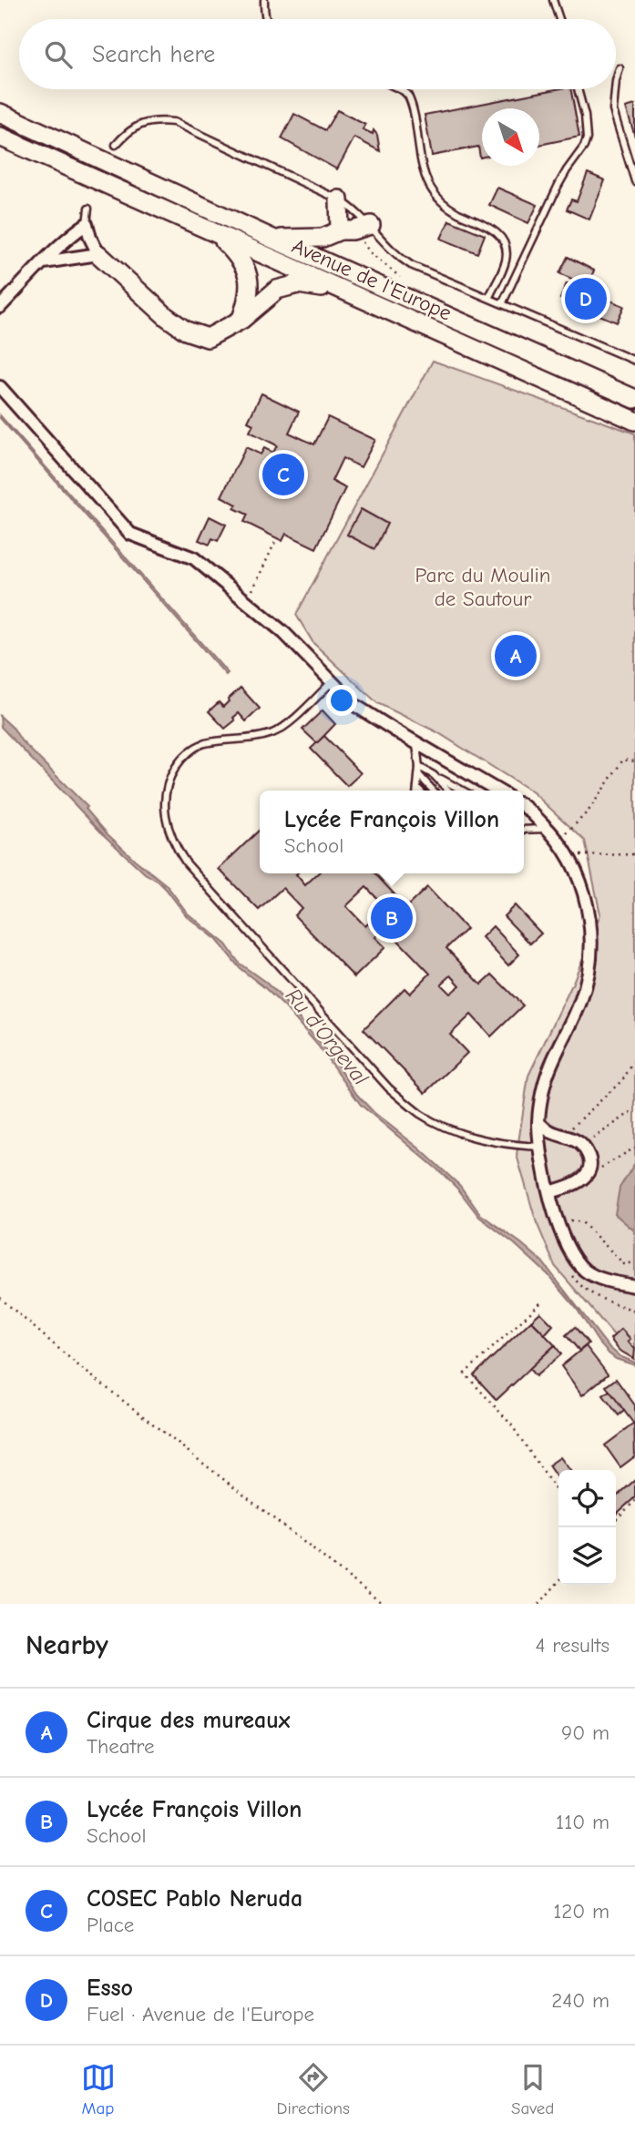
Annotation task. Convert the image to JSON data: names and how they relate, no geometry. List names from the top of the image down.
{
  "streets": {
    "main road": ["Avenue de l'Europe"]
  },
  "water": ["Ru d'Orgeval"],
  "parks": ["Parc du Moulin de Sautour"],
  "north": "bottom right",
  "page": {
    "search": "Search here",
    "pins": [
      "D",
      "C",
      "A",
      "B"
    ],
    "popup": ["Lycée François Villon", "School"],
    "heading": ["Nearby", "4 results"],
    "list": [
      {
        "mark": "A",
        "name": "Cirque des mureaux",
        "note": "Theatre",
        "value": "90 m"
      },
      {
        "mark": "B",
        "name": "Lycée François Villon",
        "note": "School",
        "value": "110 m"
      },
      {
        "mark": "C",
        "name": "COSEC Pablo Neruda",
        "note": "Place",
        "value": "120 m"
      },
      {
        "mark": "D",
        "name": "Esso",
        "note": "Fuel · Avenue de l'Europe",
        "value": "240 m"
      }
    ],
    "nav": ["Map", "Directions", "Saved"]
  }
}
